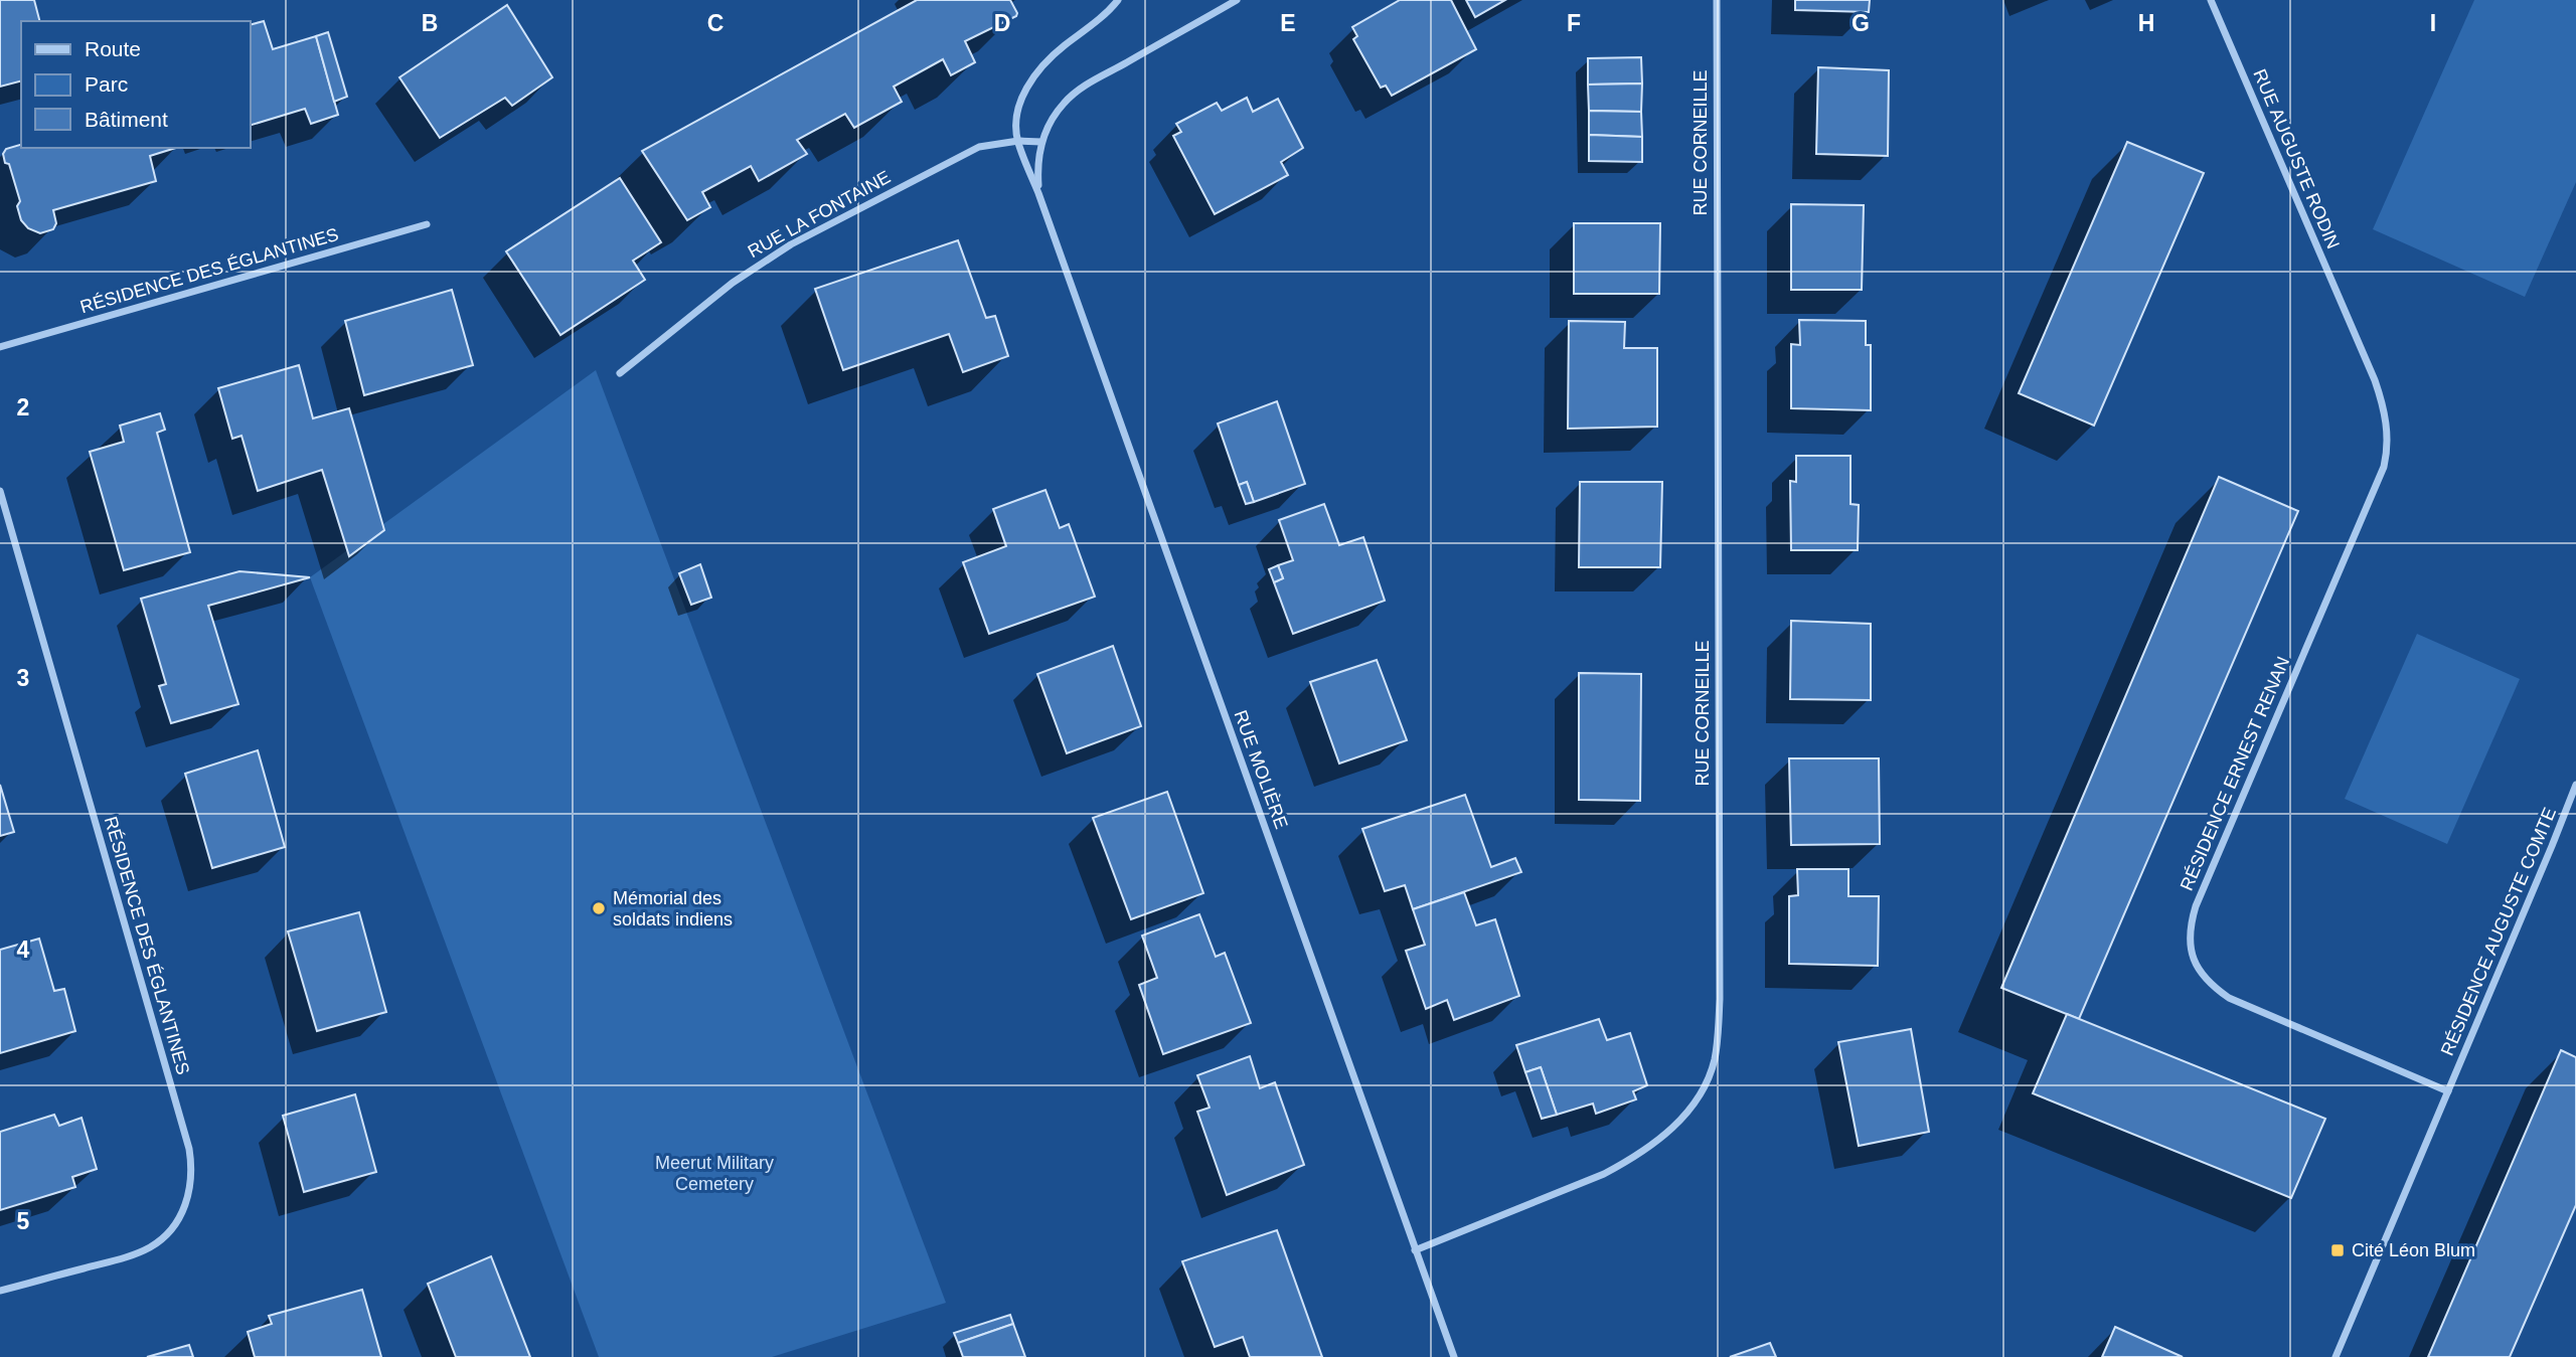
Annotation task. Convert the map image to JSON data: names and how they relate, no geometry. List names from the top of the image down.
{
  "streets": {
    "street": [
      "RUE CORNEILLE",
      "RUE AUGUSTE RODIN",
      "RUE LA FONTAINE",
      "RÉSIDENCE DES ÉGLANTINES",
      "RUE MOLIÈRE",
      "RÉSIDENCE ERNEST RENAN",
      "RÉSIDENCE AUGUSTE COMTE"
    ]
  },
  "crossings": [
    ["RUE CORNEILLE", "RUE MOLIÈRE"],
    ["RUE AUGUSTE RODIN", "RÉSIDENCE ERNEST RENAN"],
    ["RÉSIDENCE ERNEST RENAN", "RÉSIDENCE AUGUSTE COMTE"]
  ],
  "parks": ["Meerut Military Cemetery"],
  "places": {
    "other": ["Mémorial des soldats indiens"],
    "transit": ["Cité Léon Blum"]
  },
  "legend": ["Route", "Parc", "Bâtiment"],
  "grid": {
    "columns": [
      "B",
      "C",
      "D",
      "E",
      "F",
      "G",
      "H",
      "I"
    ],
    "rows": [
      "2",
      "3",
      "4",
      "5"
    ]
  }
}
